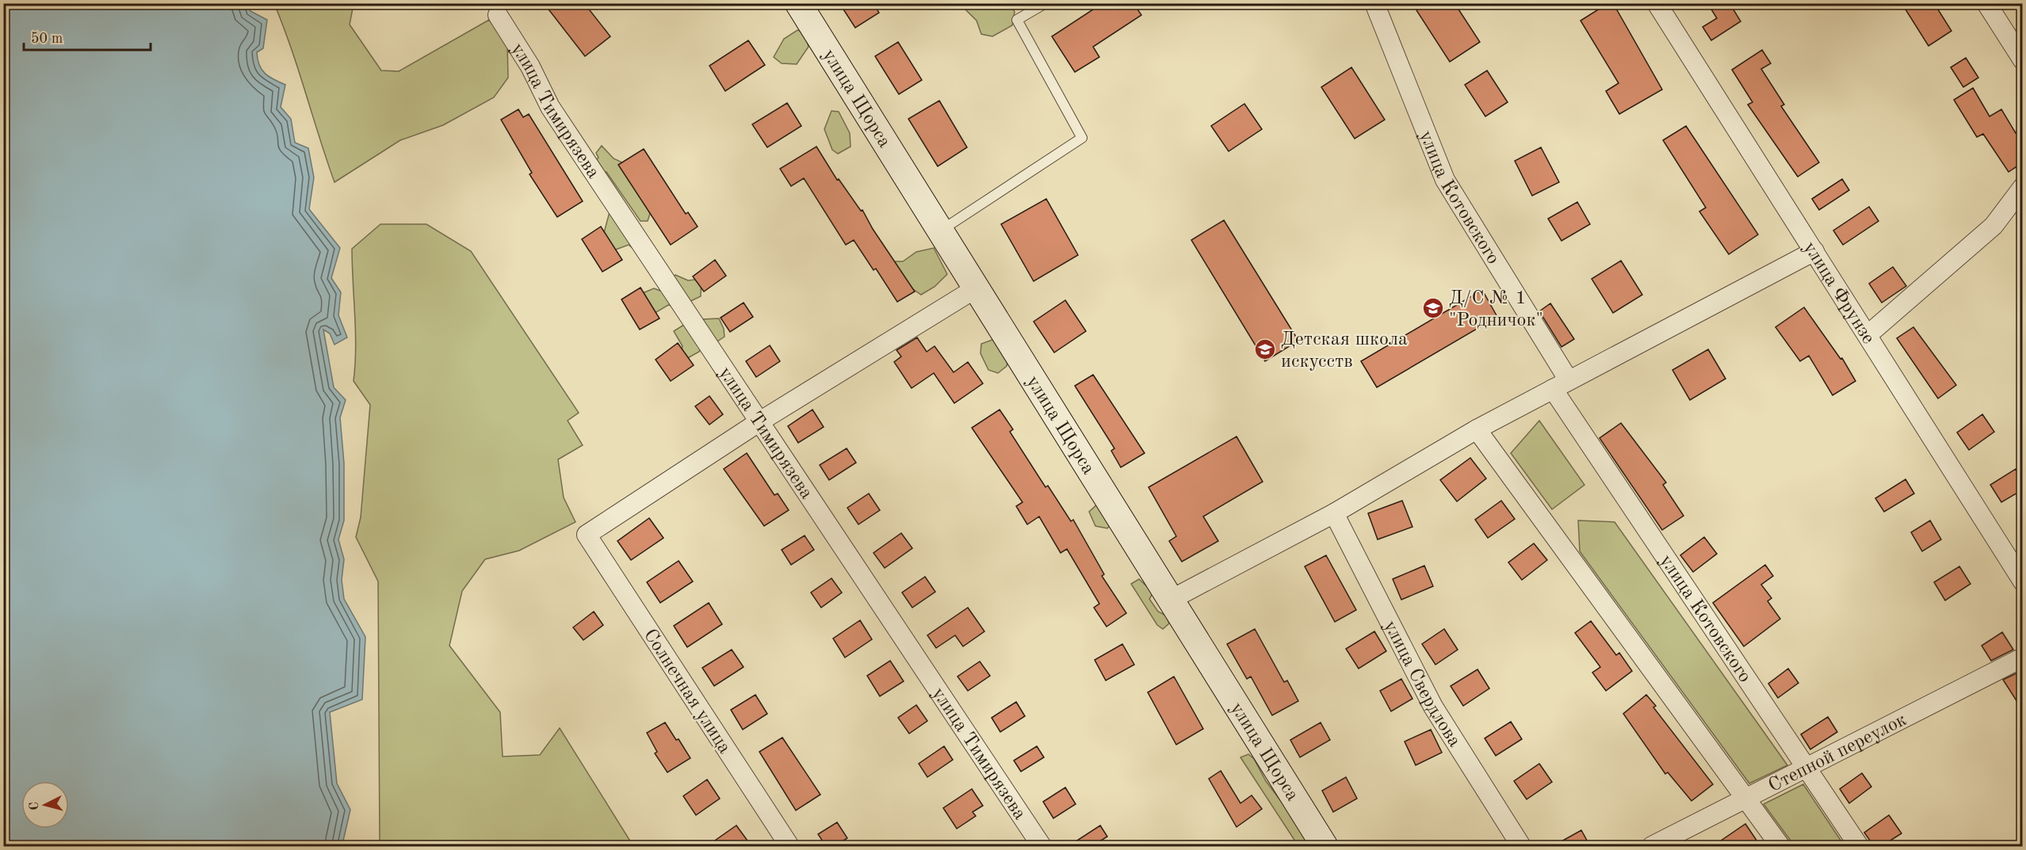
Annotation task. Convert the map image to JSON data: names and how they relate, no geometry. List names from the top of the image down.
{
  "streets": {
    "street": [
      "улица Щорса",
      "улица Тимирязева",
      "улица Котовского",
      "улица Фрунзе",
      "улица Свердлова",
      "Солнечная улица",
      "Степной переулок"
    ]
  },
  "crossings": [
    ["улица Тимирязева", "Солнечная улица"],
    ["улица Котовского", "Степной переулок"]
  ],
  "places": {
    "school or university": ["Д/С № 1 \"Родничок\"", "Детская школа искусств"]
  },
  "scale_bar": "50 m",
  "north": "left"
}
